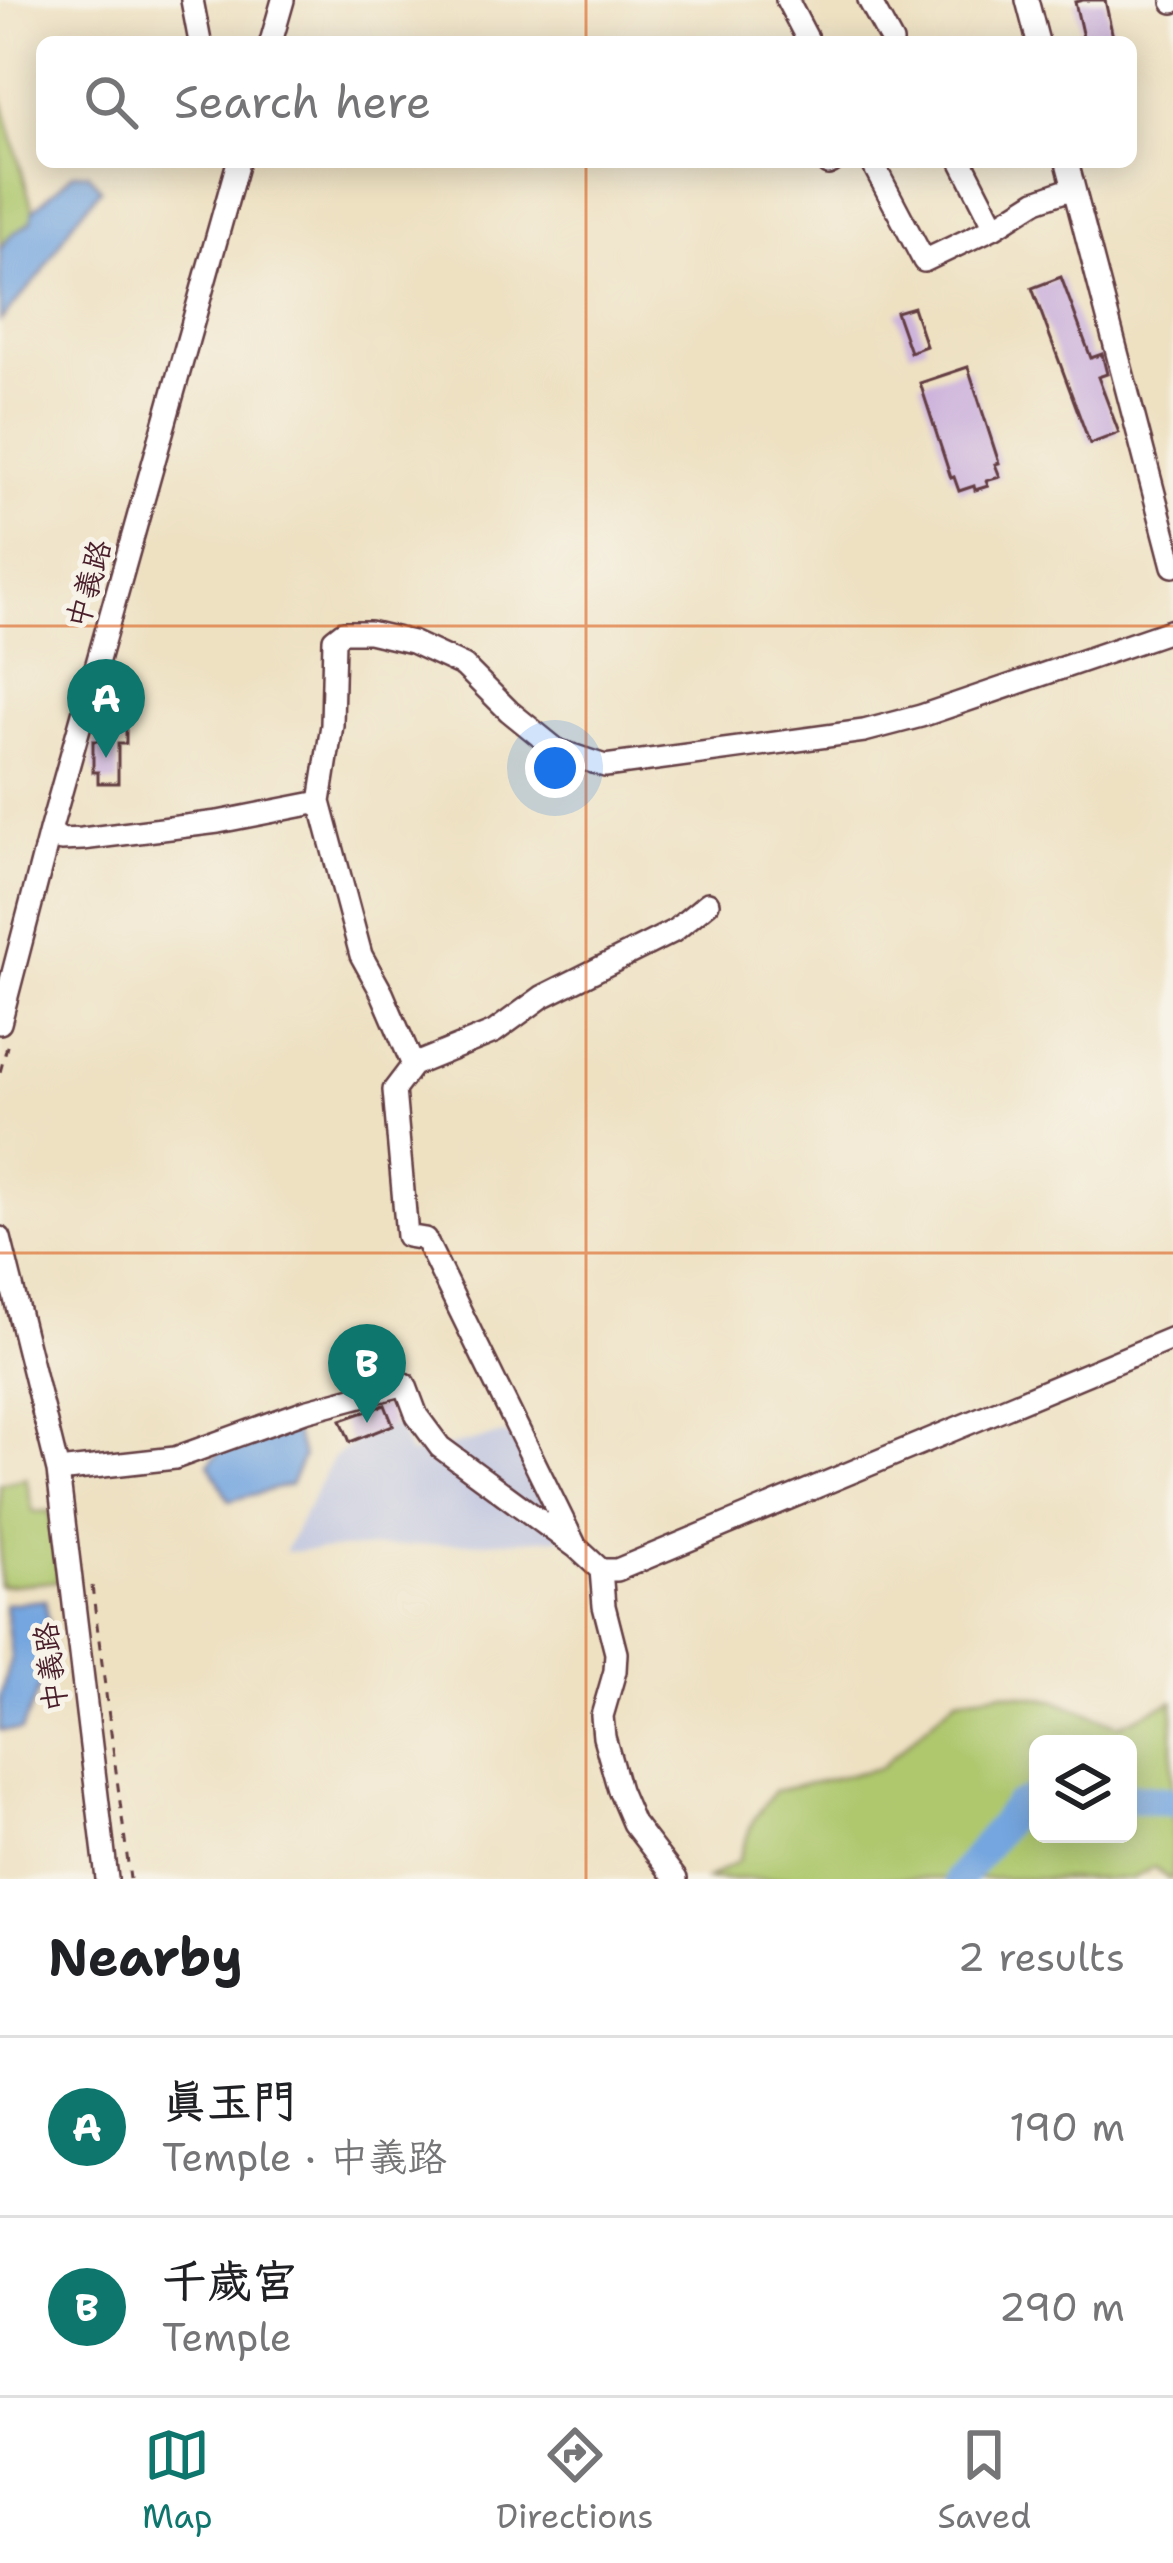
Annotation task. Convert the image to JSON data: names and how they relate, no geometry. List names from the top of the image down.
{
  "streets": {
    "street": ["中義路"]
  },
  "page": {
    "search": "Search here",
    "pins": ["A", "B"],
    "heading": ["Nearby", "2 results"],
    "list": [
      {
        "mark": "A",
        "name": "真玉門",
        "note": "Temple · 中義路",
        "value": "190 m"
      },
      {
        "mark": "B",
        "name": "千歲宮",
        "note": "Temple",
        "value": "290 m"
      }
    ],
    "nav": ["Map", "Directions", "Saved"]
  }
}
